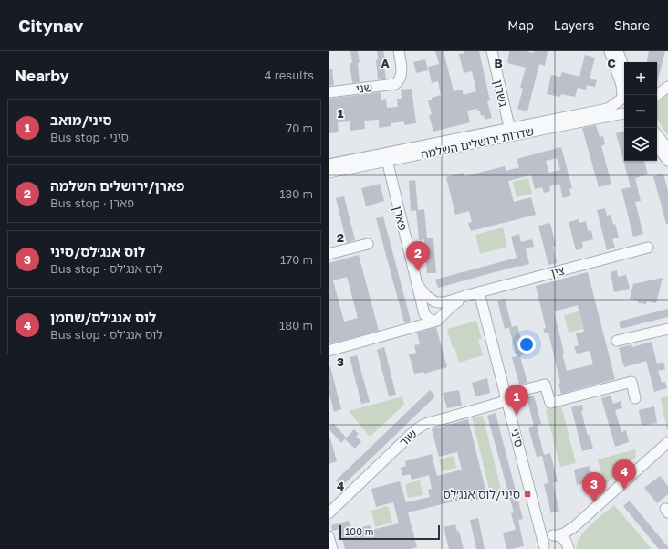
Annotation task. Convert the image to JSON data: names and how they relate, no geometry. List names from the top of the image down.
{
  "streets": {
    "street": [
      "שני",
      "גשרון",
      "שדרות ירושלים השלמה",
      "פארן",
      "צין",
      "שור",
      "סיני"
    ]
  },
  "crossings": [
    ["גשרון", "שדרות ירושלים השלמה"],
    ["שדרות ירושלים השלמה", "פארן"],
    ["פארן", "צין"],
    ["צין", "סיני"],
    ["שור", "סיני"]
  ],
  "places": {
    "transit": ["סיני/לוס אנג׳לס"]
  },
  "scale_bar": "100 m",
  "page": {
    "header": "Citynav",
    "nav": ["Map", "Layers", "Share"],
    "heading": ["Nearby", "4 results"],
    "map_buttons": ["+", "−"],
    "list": [
      {
        "mark": "1",
        "name": "סיני/מואב",
        "note": "Bus stop · סיני",
        "value": "70 m"
      },
      {
        "mark": "2",
        "name": "פארן/ירושלים השלמה",
        "note": "Bus stop · פארן",
        "value": "130 m"
      },
      {
        "mark": "3",
        "name": "לוס אנג׳לס/סיני",
        "note": "Bus stop · לוס אנג'לס",
        "value": "170 m"
      },
      {
        "mark": "4",
        "name": "לוס אנג׳לס/שחמן",
        "note": "Bus stop · לוס אנג'לס",
        "value": "180 m"
      }
    ],
    "pins": [
      "2",
      "1",
      "4",
      "3"
    ],
    "scale": "100 m"
  },
  "grid": {
    "columns": ["A", "B", "C"],
    "rows": [
      "1",
      "2",
      "3",
      "4"
    ]
  }
}
